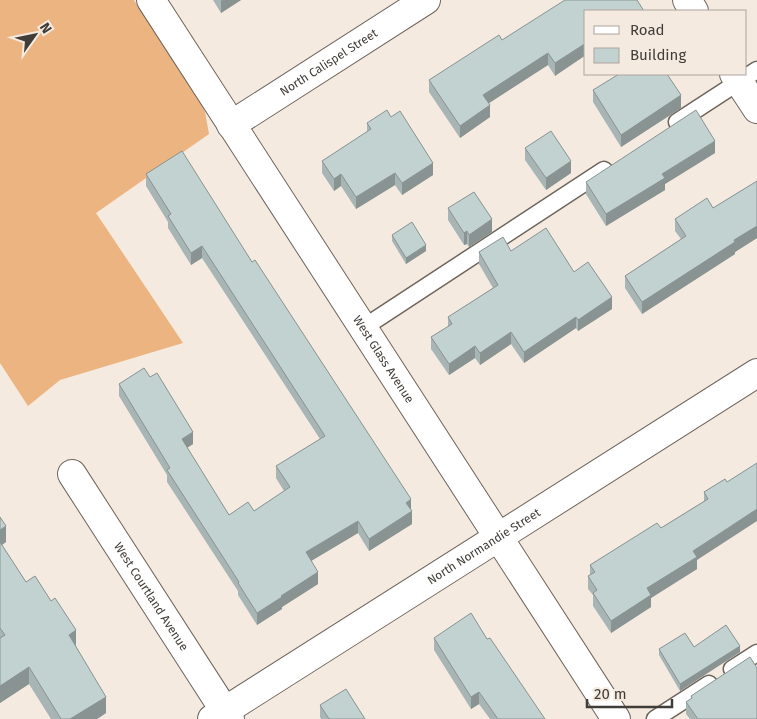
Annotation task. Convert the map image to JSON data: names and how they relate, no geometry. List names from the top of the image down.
{
  "streets": {
    "street": [
      "North Calispel Street",
      "West Glass Avenue",
      "North Normandie Street",
      "West Courtland Avenue"
    ]
  },
  "crossings": [
    ["North Calispel Street", "West Glass Avenue"],
    ["West Glass Avenue", "North Normandie Street"],
    ["North Normandie Street", "West Courtland Avenue"]
  ],
  "legend": ["Road", "Building"],
  "scale_bar": "20 m",
  "north": "top right"
}
